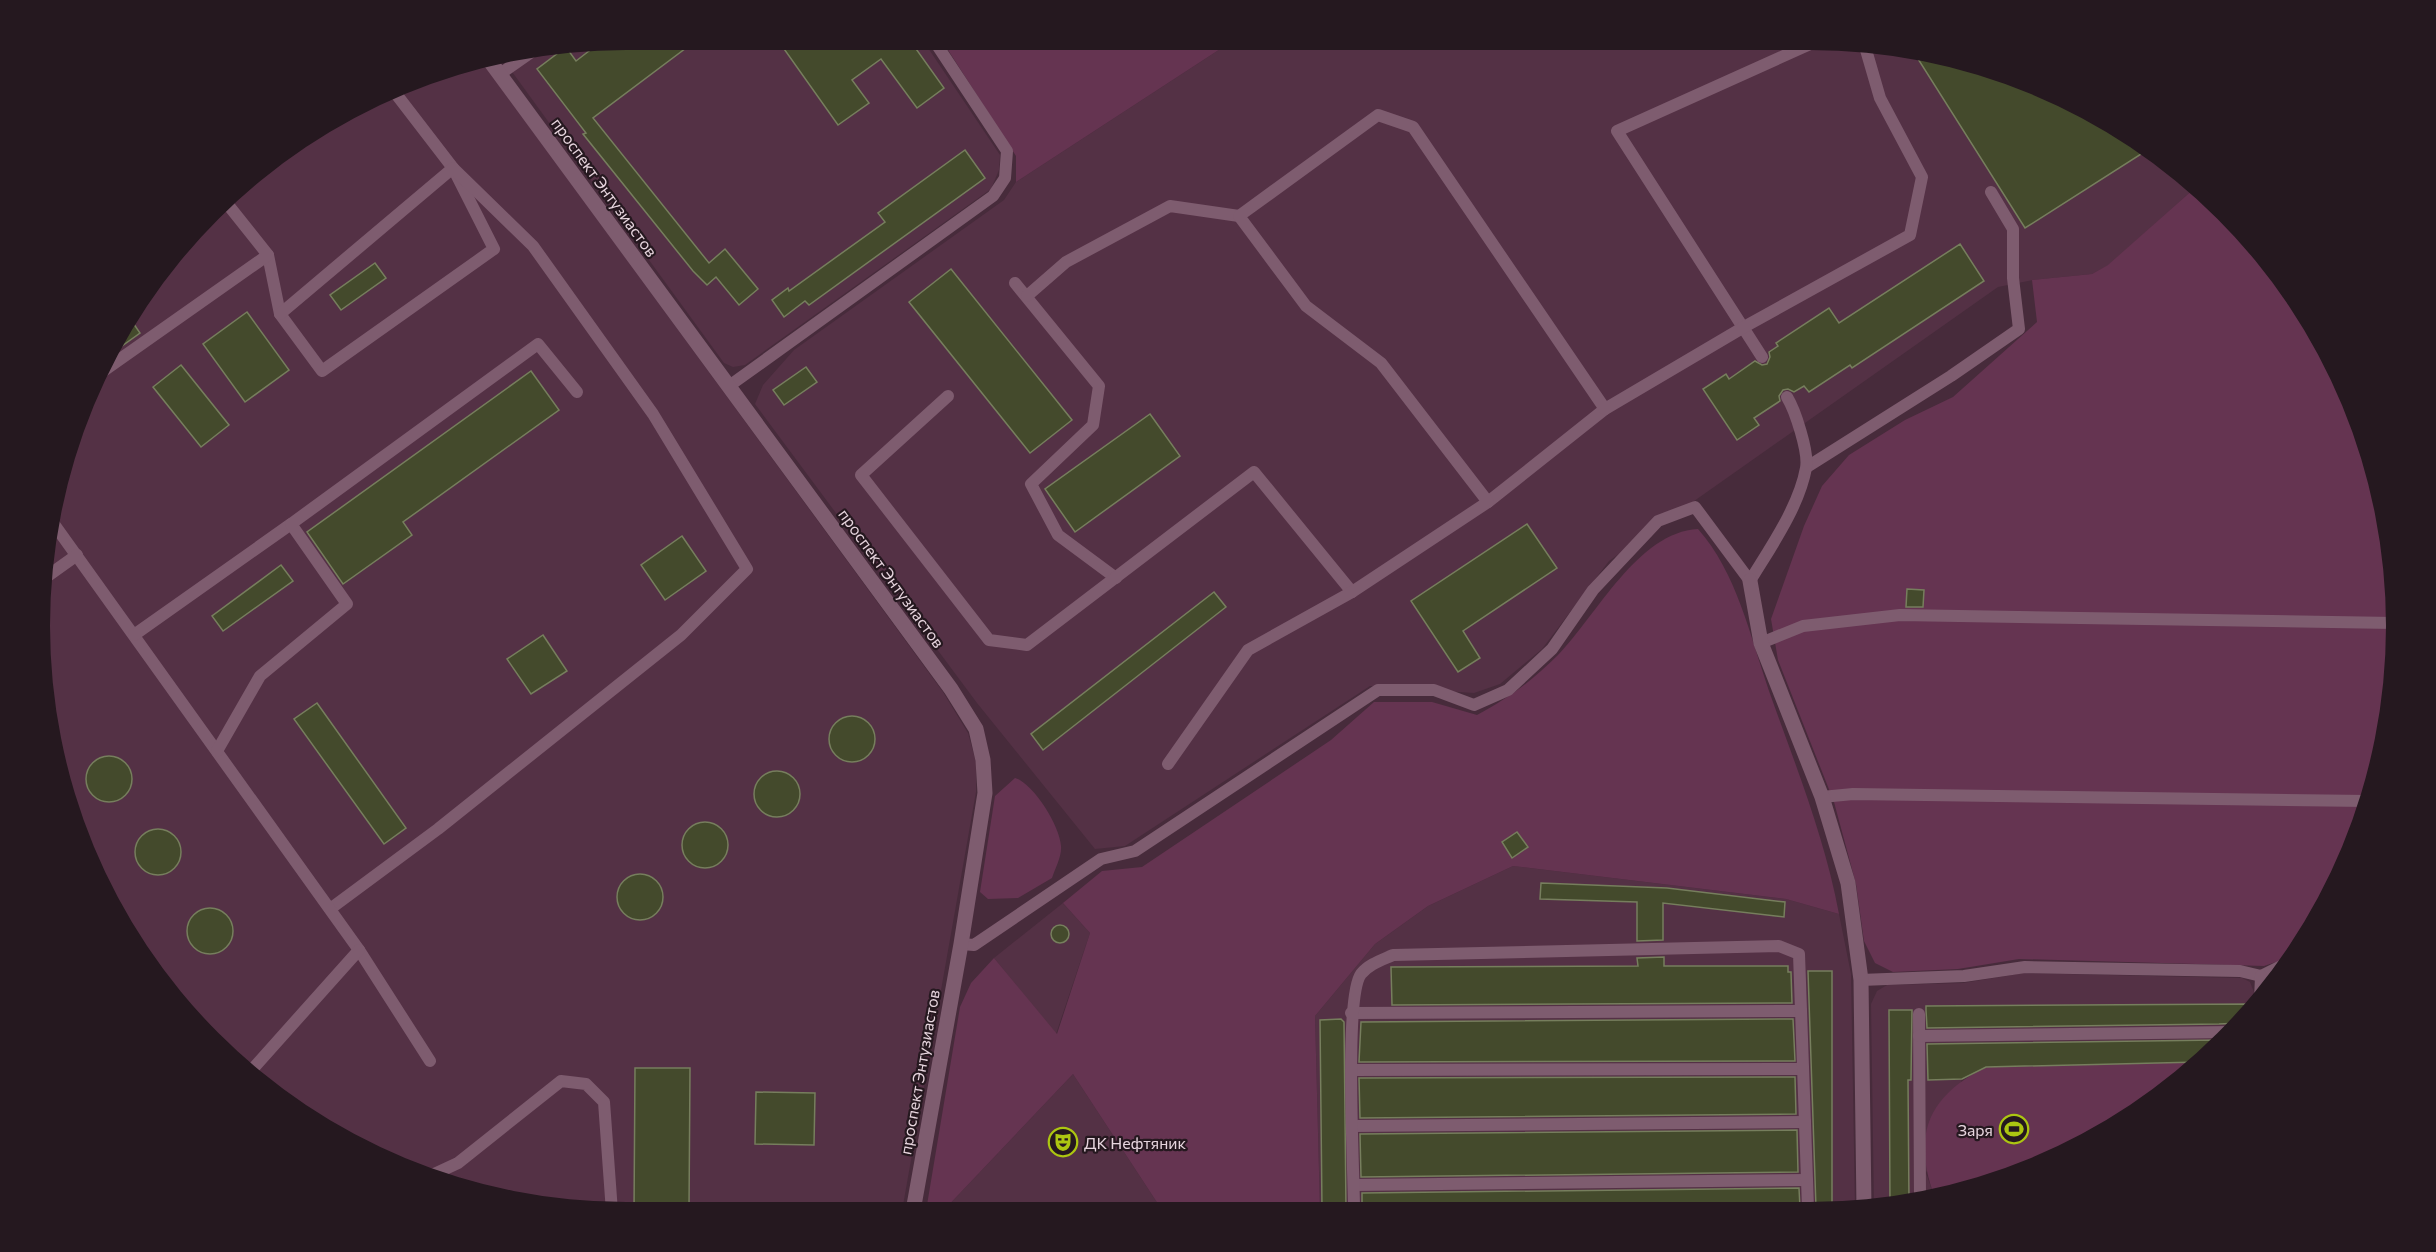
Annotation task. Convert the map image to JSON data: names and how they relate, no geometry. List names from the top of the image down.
{
  "streets": {
    "street": ["проспект Энтузиастов"]
  },
  "places": {
    "sports": ["Заря"],
    "theatre": ["ДК Нефтяник"]
  }
}
